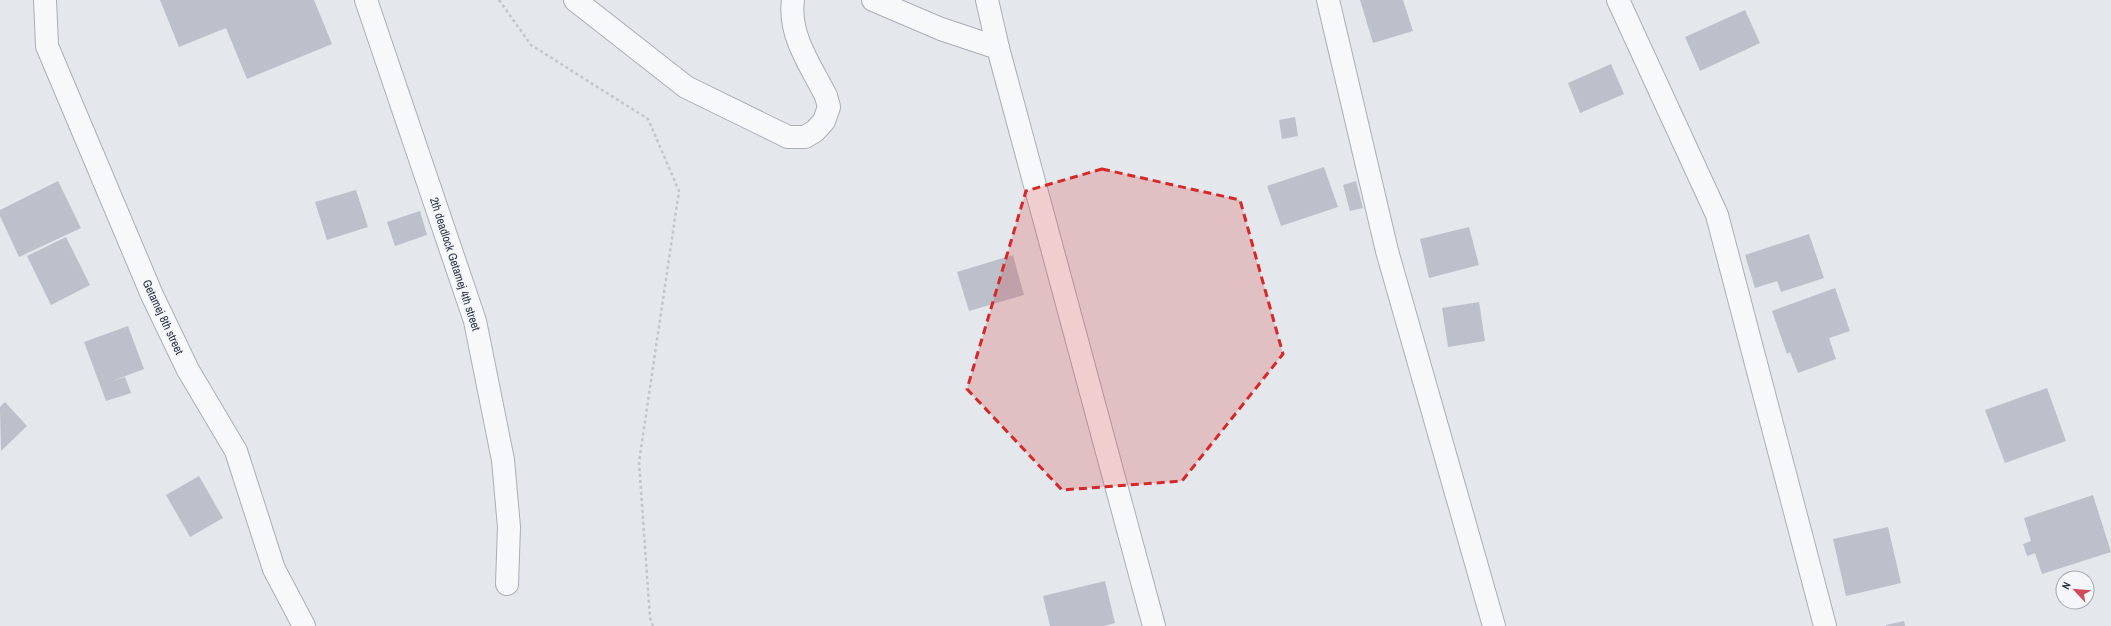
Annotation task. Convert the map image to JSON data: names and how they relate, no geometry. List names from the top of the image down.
{
  "streets": {
    "street": ["2th deadlock Getamej 4th street", "Getamej 8th street"]
  },
  "north": "top left"
}
